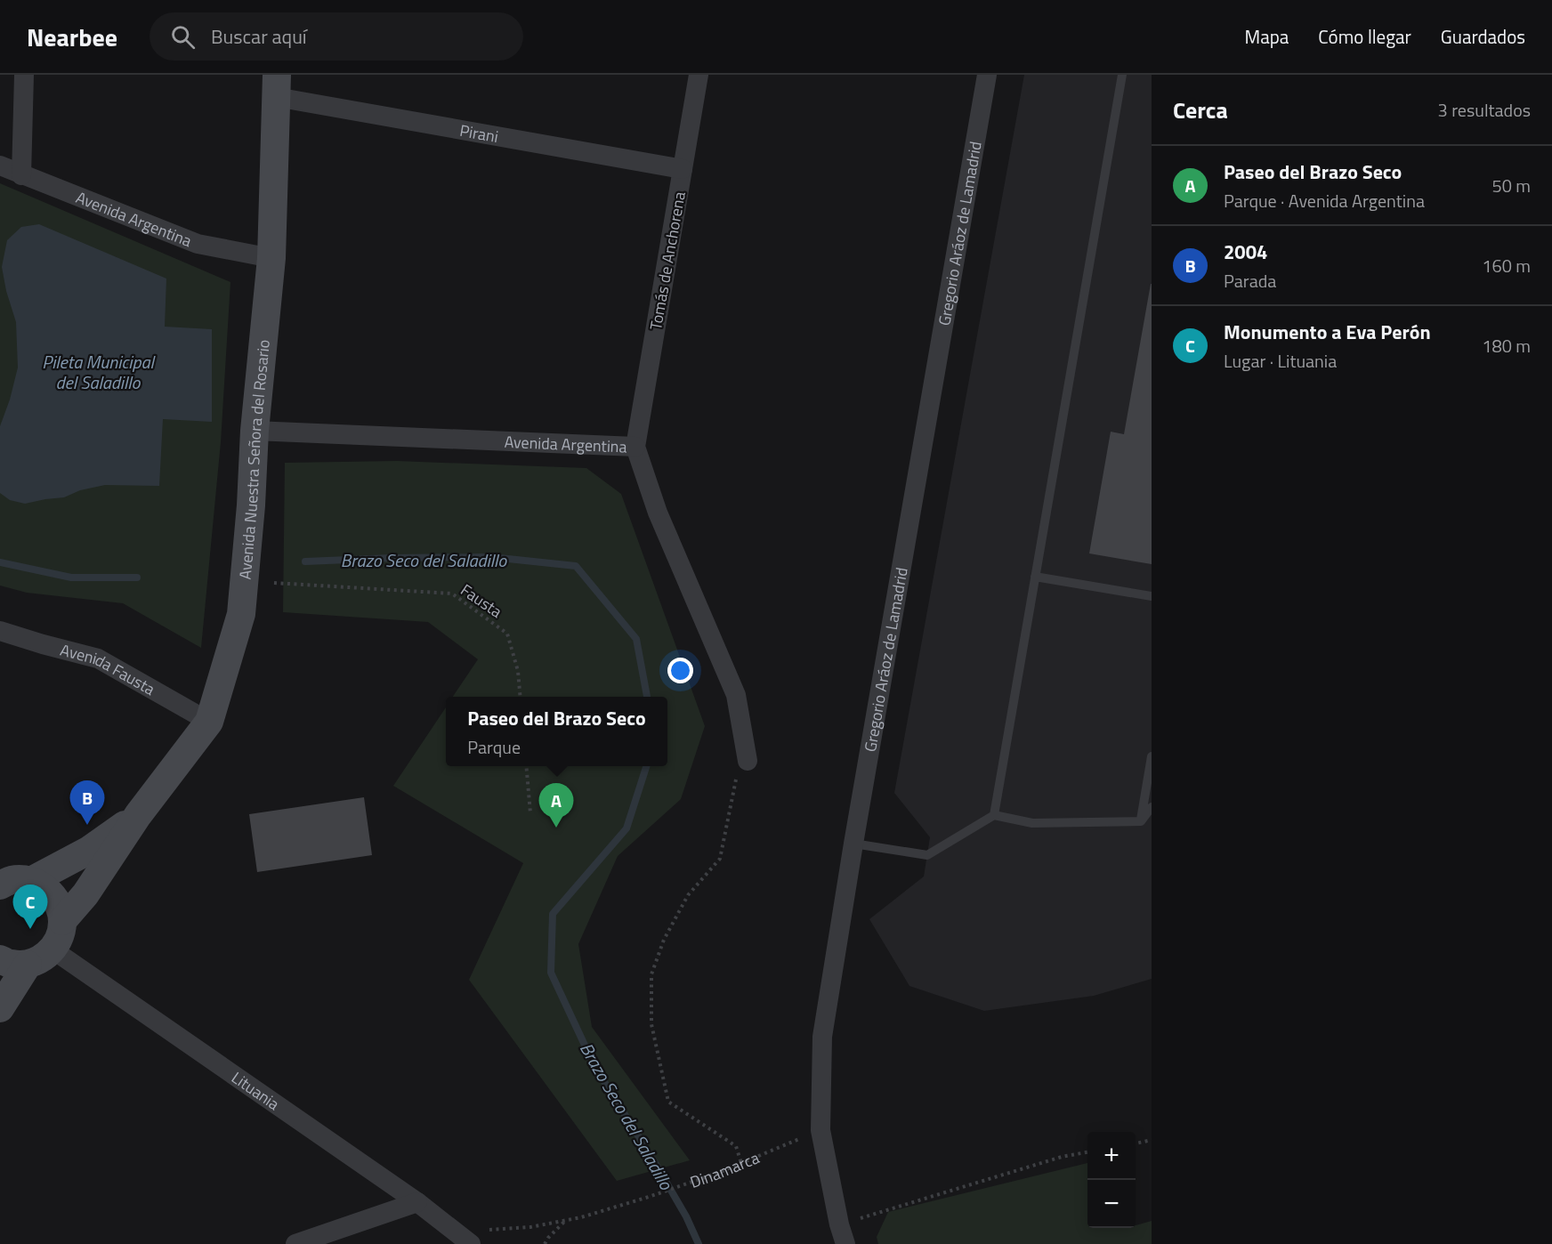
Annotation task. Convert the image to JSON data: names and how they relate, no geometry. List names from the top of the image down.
{
  "streets": {
    "street": [
      "Pirani",
      "Avenida Argentina",
      "Gregorio Aráoz de Lamadrid",
      "Tomás de Anchorena",
      "Avenida Nuestra Señora del Rosario",
      "Avenida Fausta",
      "Lituania"
    ],
    "path": ["Fausta", "Dinamarca"]
  },
  "crossings": [
    ["Pirani", "Tomás de Anchorena"],
    ["Pirani", "Avenida Nuestra Señora del Rosario"],
    ["Avenida Argentina", "Tomás de Anchorena"],
    ["Avenida Argentina", "Avenida Nuestra Señora del Rosario"],
    ["Gregorio Aráoz de Lamadrid", "Dinamarca"],
    ["Avenida Nuestra Señora del Rosario", "Avenida Fausta"],
    ["Lituania", "Dinamarca"]
  ],
  "water": ["Pileta Municipal del Saladillo", "Brazo Seco del Saladillo"],
  "page": {
    "header": "Nearbee",
    "search": "Buscar aquí",
    "nav": ["Mapa", "Cómo llegar", "Guardados"],
    "heading": ["Cerca", "3 resultados"],
    "list": [
      {
        "mark": "A",
        "name": "Paseo del Brazo Seco",
        "note": "Parque · Avenida Argentina",
        "value": "50 m"
      },
      {
        "mark": "B",
        "name": "2004",
        "note": "Parada",
        "value": "160 m"
      },
      {
        "mark": "C",
        "name": "Monumento a Eva Perón",
        "note": "Lugar · Lituania",
        "value": "180 m"
      }
    ],
    "popup": ["Paseo del Brazo Seco", "Parque"],
    "pins": ["B", "A", "C"],
    "map_buttons": ["+", "−"]
  }
}
